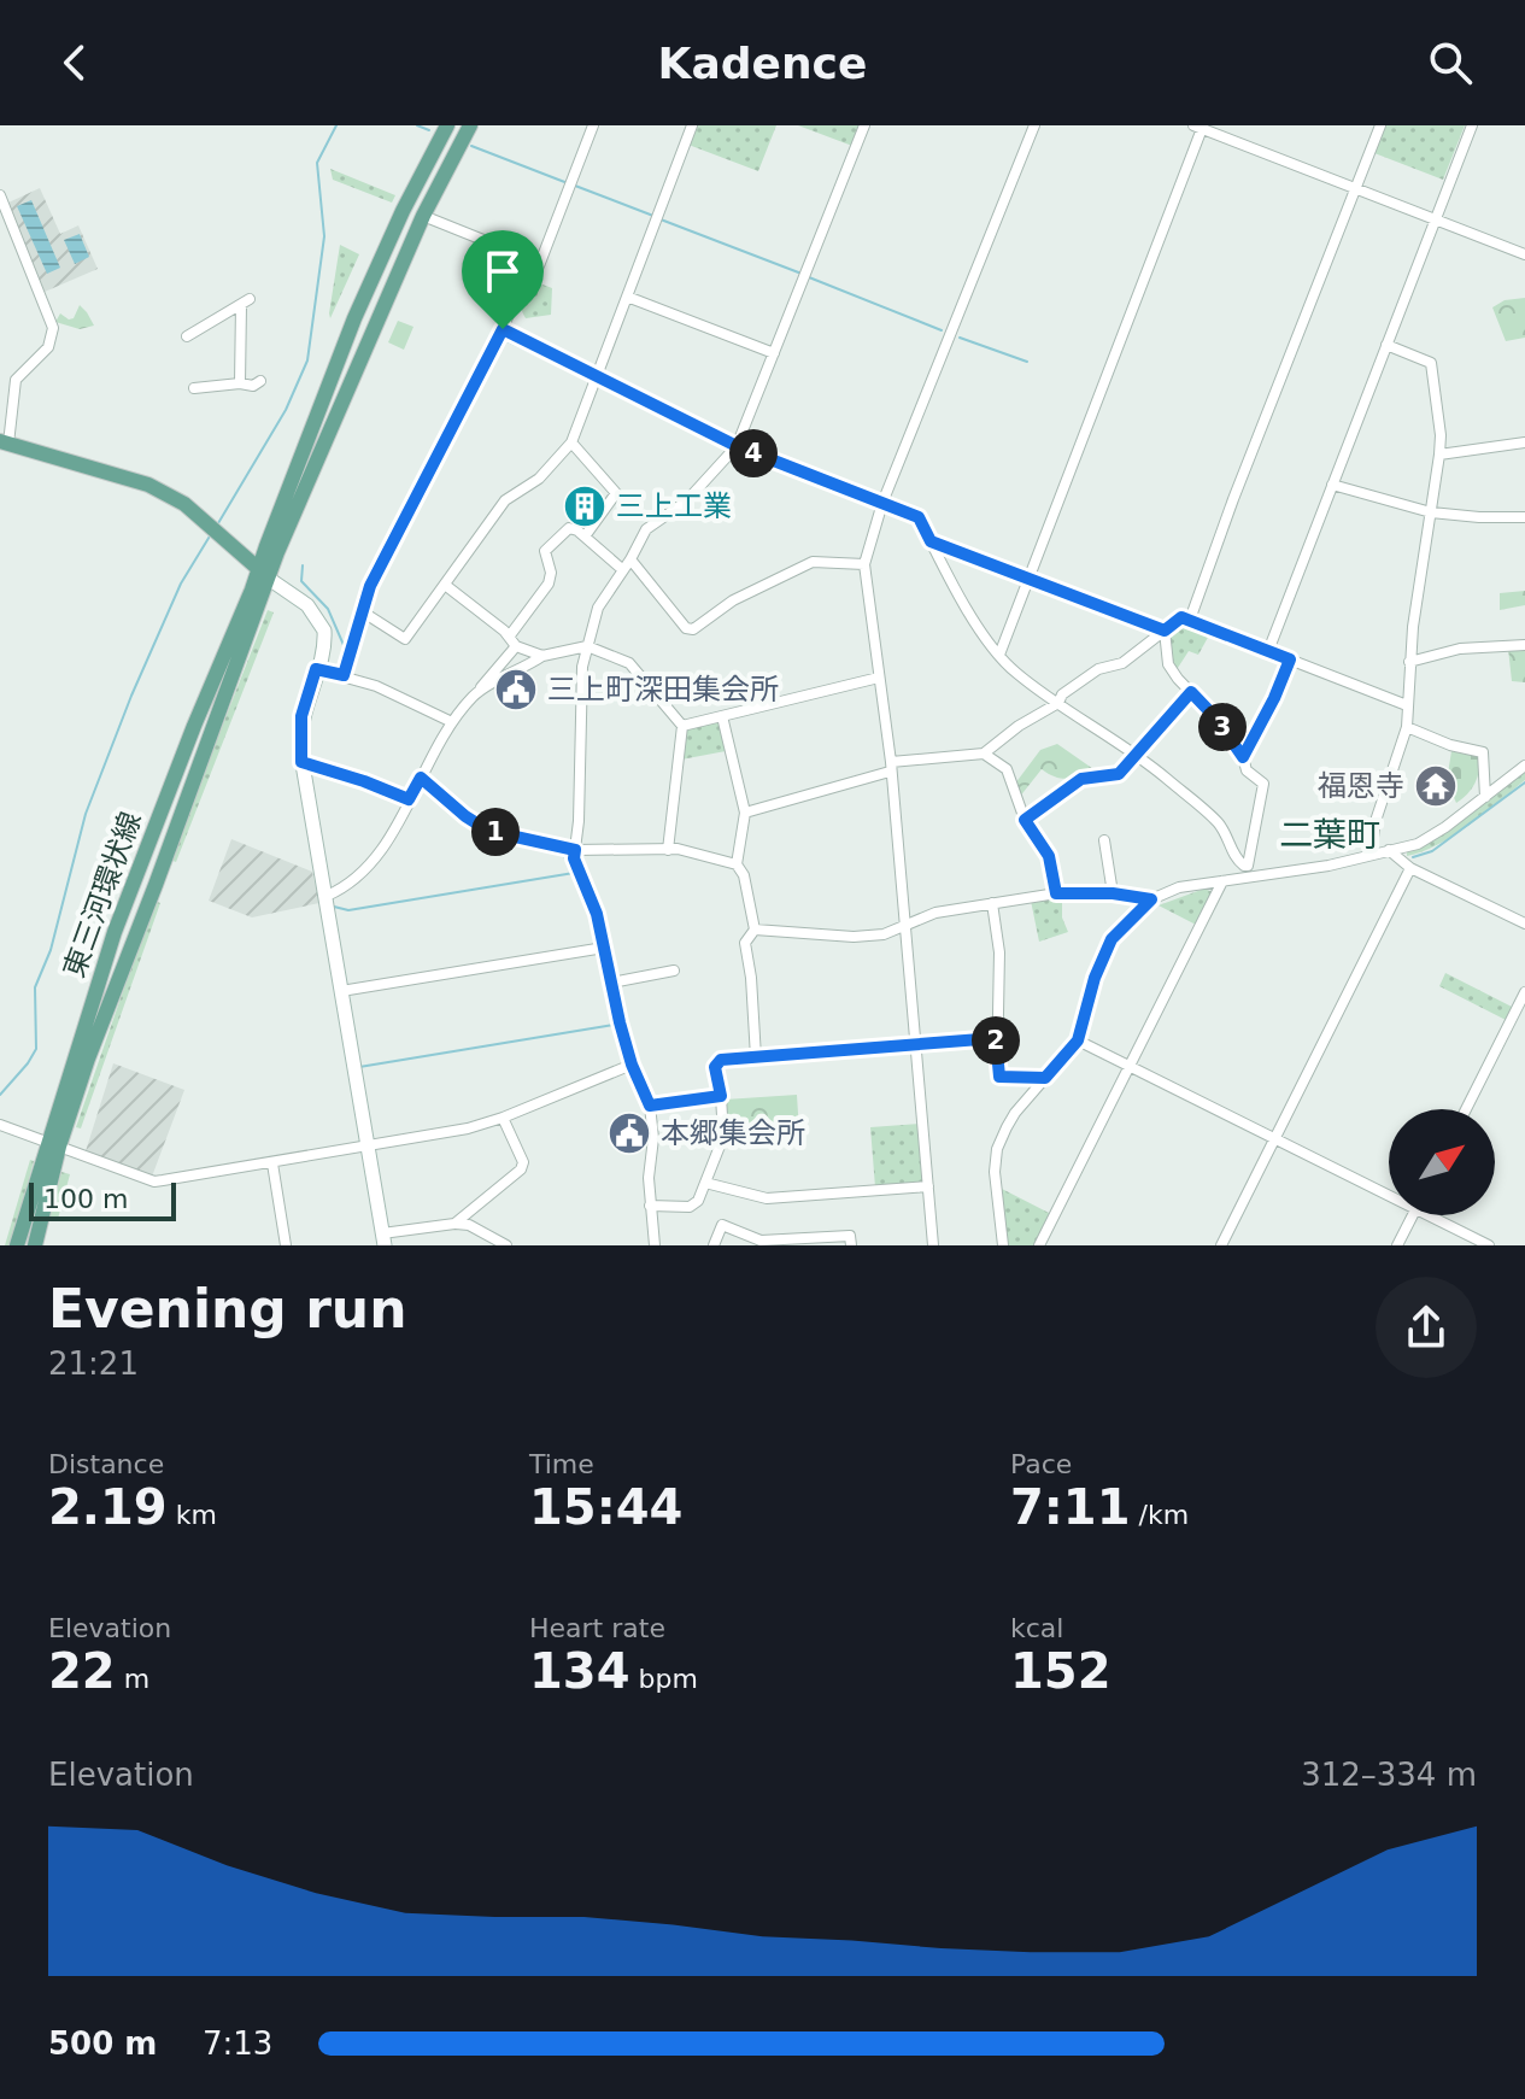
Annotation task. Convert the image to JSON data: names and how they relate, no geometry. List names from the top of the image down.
{
  "streets": {
    "main road": ["東三河環状線"]
  },
  "districts": ["二葉町"],
  "places": {
    "building": ["三上工業"],
    "public building": ["三上町深田集会所", "本郷集会所"],
    "temple": ["福恩寺"]
  },
  "scale_bar": "100 m",
  "north": "top right",
  "page": {
    "header": "Kadence",
    "pins": [
      "4",
      "3",
      "1",
      "2"
    ],
    "scale": "100 m",
    "heading": ["Evening run", "21:21"],
    "stats": [
      ["Distance", "2.19 km"],
      ["Time", "15:44"],
      ["Pace", "7:11 /km"],
      ["Elevation", "22 m"],
      ["Heart rate", "134 bpm"],
      ["kcal", "152"]
    ],
    "chart": ["Elevation", "312–334 m"],
    "list": [
      {
        "name": "500 m",
        "note": "7:13"
      }
    ]
  }
}
